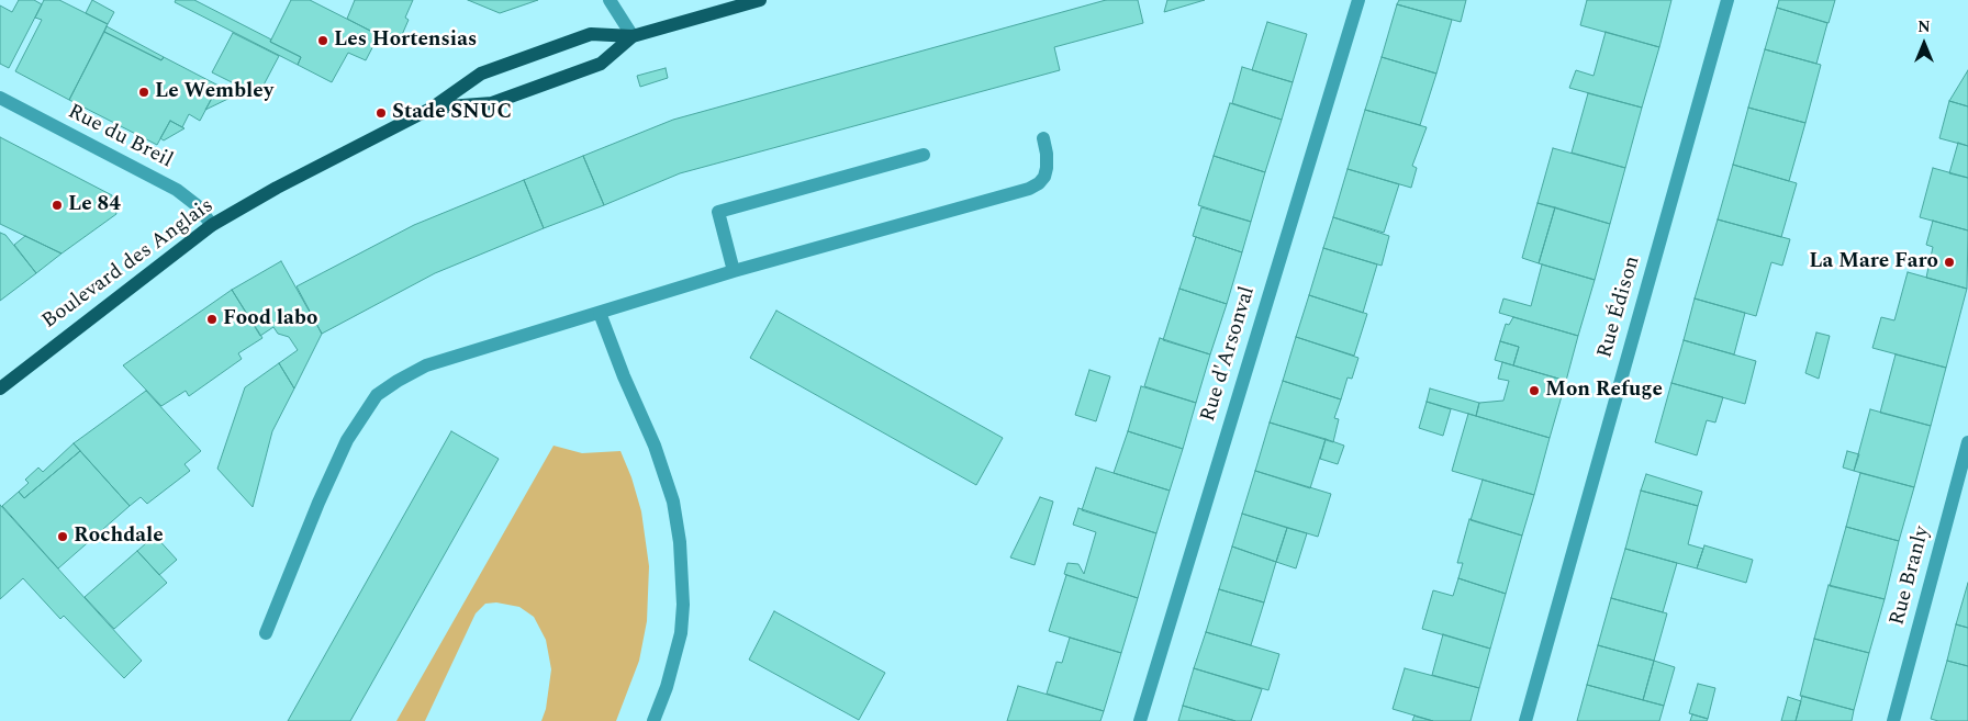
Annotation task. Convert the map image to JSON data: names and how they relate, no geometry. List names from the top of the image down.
{
  "streets": {
    "main road": ["Boulevard des Anglais"],
    "street": [
      "Rue du Breil",
      "Rue Édison",
      "Rue d'Arsonval",
      "Rue Branly"
    ]
  },
  "crossings": [
    ["Rue du Breil", "Boulevard des Anglais"]
  ],
  "places": [
    "Les Hortensias",
    "Le Wembley",
    "Stade SNUC",
    "Le 84",
    "La Mare Faro",
    "Food labo",
    "Mon Refuge",
    "Rochdale"
  ],
  "north": "top"
}
